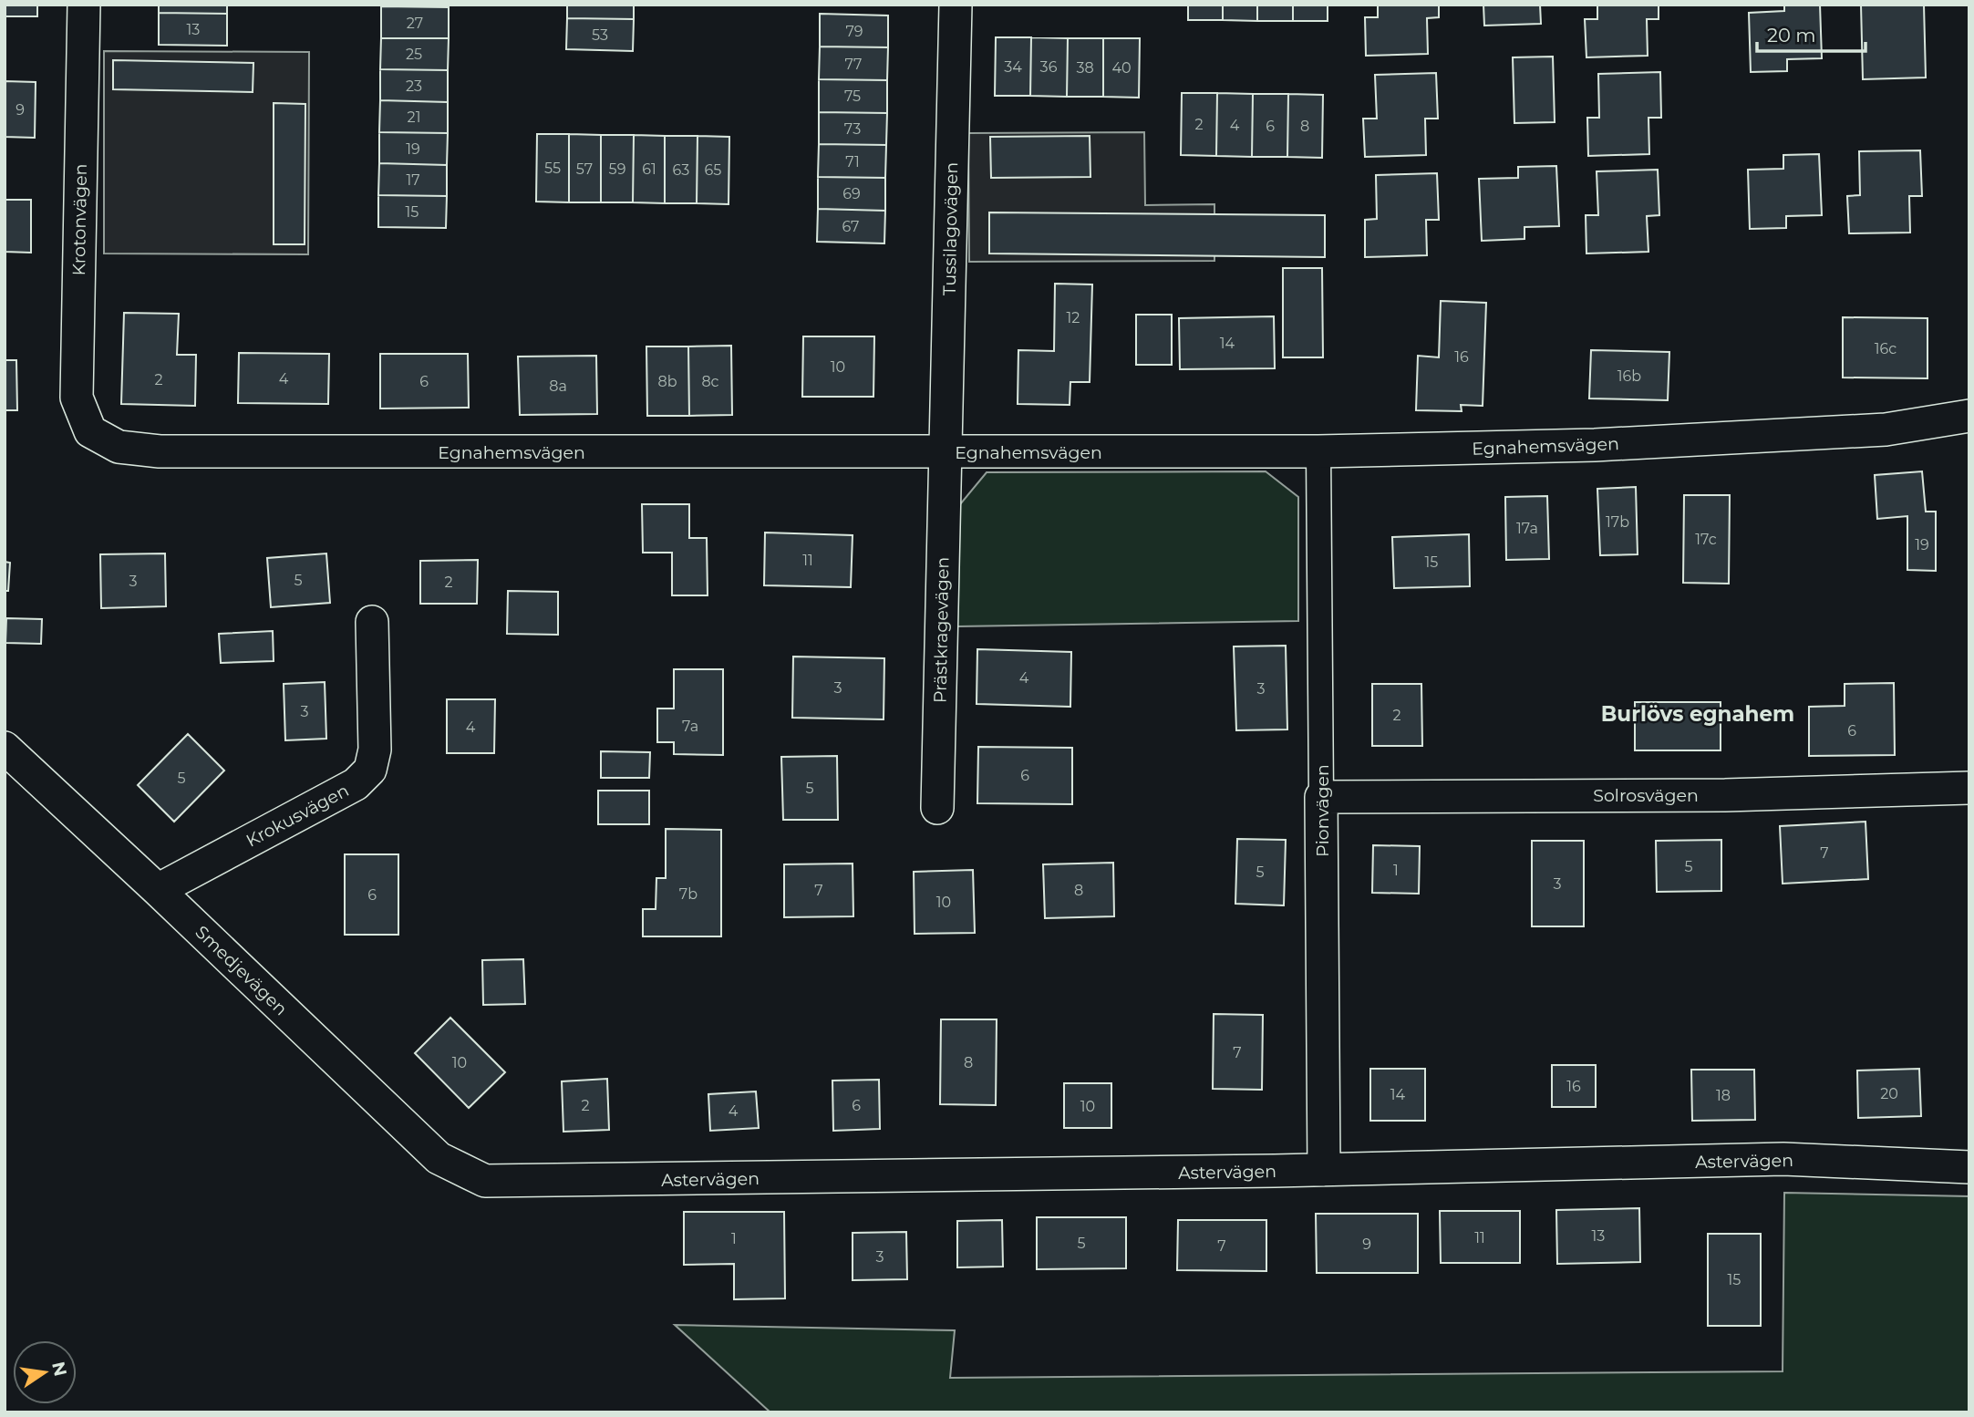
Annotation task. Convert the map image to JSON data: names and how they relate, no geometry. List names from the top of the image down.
{
  "streets": {
    "street": [
      "Krotonvägen",
      "Tussilagovägen",
      "Egnahemsvägen",
      "Prästkragevägen",
      "Solrosvägen",
      "Pionvägen",
      "Krokusvägen",
      "Smedjevägen",
      "Astervägen"
    ]
  },
  "crossings": [
    ["Krotonvägen", "Egnahemsvägen"],
    ["Tussilagovägen", "Egnahemsvägen"],
    ["Tussilagovägen", "Prästkragevägen"],
    ["Egnahemsvägen", "Prästkragevägen"],
    ["Egnahemsvägen", "Pionvägen"],
    ["Solrosvägen", "Pionvägen"],
    ["Pionvägen", "Astervägen"],
    ["Krokusvägen", "Smedjevägen"],
    ["Smedjevägen", "Astervägen"]
  ],
  "districts": ["Burlövs egnahem"],
  "house_numbers": [
    "27",
    "13",
    "79",
    "53",
    "25",
    "77",
    "34",
    "36",
    "38",
    "40",
    "23",
    "75",
    "9",
    "21",
    "2",
    "4",
    "6",
    "8",
    "73",
    "19",
    "71",
    "55",
    "57",
    "59",
    "61",
    "63",
    "65",
    "17",
    "69",
    "15",
    "67",
    "12",
    "14",
    "16c",
    "16",
    "10",
    "16b",
    "4",
    "2",
    "6",
    "8b",
    "8c",
    "8a",
    "17b",
    "17a",
    "17c",
    "19",
    "11",
    "15",
    "5",
    "3",
    "2",
    "4",
    "3",
    "3",
    "3",
    "2",
    "7a",
    "4",
    "6",
    "6",
    "5",
    "5",
    "7",
    "5",
    "1",
    "5",
    "3",
    "7",
    "8",
    "7b",
    "6",
    "10",
    "7",
    "10",
    "8",
    "16",
    "20",
    "14",
    "18",
    "2",
    "6",
    "10",
    "4",
    "13",
    "11",
    "1",
    "5",
    "9",
    "7",
    "3",
    "15"
  ],
  "scale_bar": "20 m",
  "north": "right"
}
